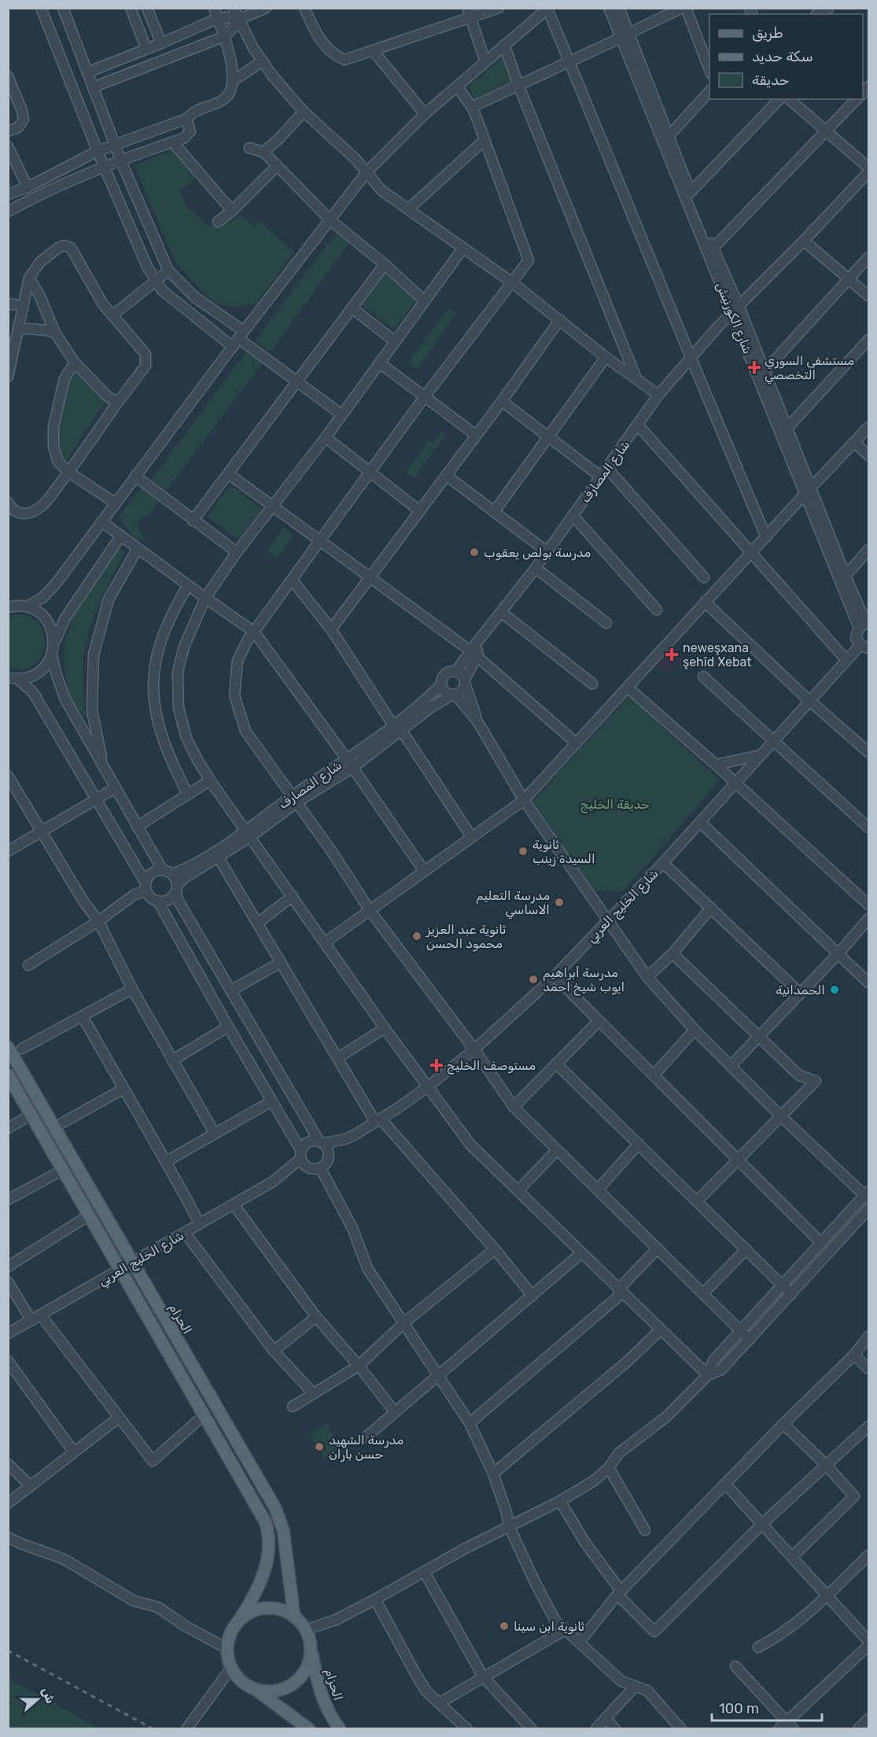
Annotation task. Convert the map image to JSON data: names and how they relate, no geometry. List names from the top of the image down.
{
  "streets": {
    "main road": ["الحزام"],
    "street": ["شارع الكورنيش", "شارع المصارف", "شارع الخليج العربي"]
  },
  "crossings": [
    ["شارع الكورنيش", "شارع المصارف"],
    ["شارع الكورنيش", "شارع الخليج العربي"],
    ["شارع الخليج العربي", "الحزام"]
  ],
  "parks": ["حديقة الخليج"],
  "places": {
    "health": ["مستشفى السوري التخصصي", "neweşxana şehîd Xebat", "مستوصف الخليج"],
    "other": [
      "مدرسة بولص يعقوب",
      "ثانوية السيدة زينب",
      "مدرسة التعليم الاساسي",
      "ثانوية عبد العزيز محمود الحسن",
      "مدرسة أبراهيم ايوب شيخ احمد",
      "الحمدانية",
      "مدرسة الشهيد حسن باران",
      "ثانوية ابن سينا"
    ]
  },
  "legend": ["طريق", "سكة حديد", "حديقة"],
  "scale_bar": "100 m",
  "north": "right"
}
